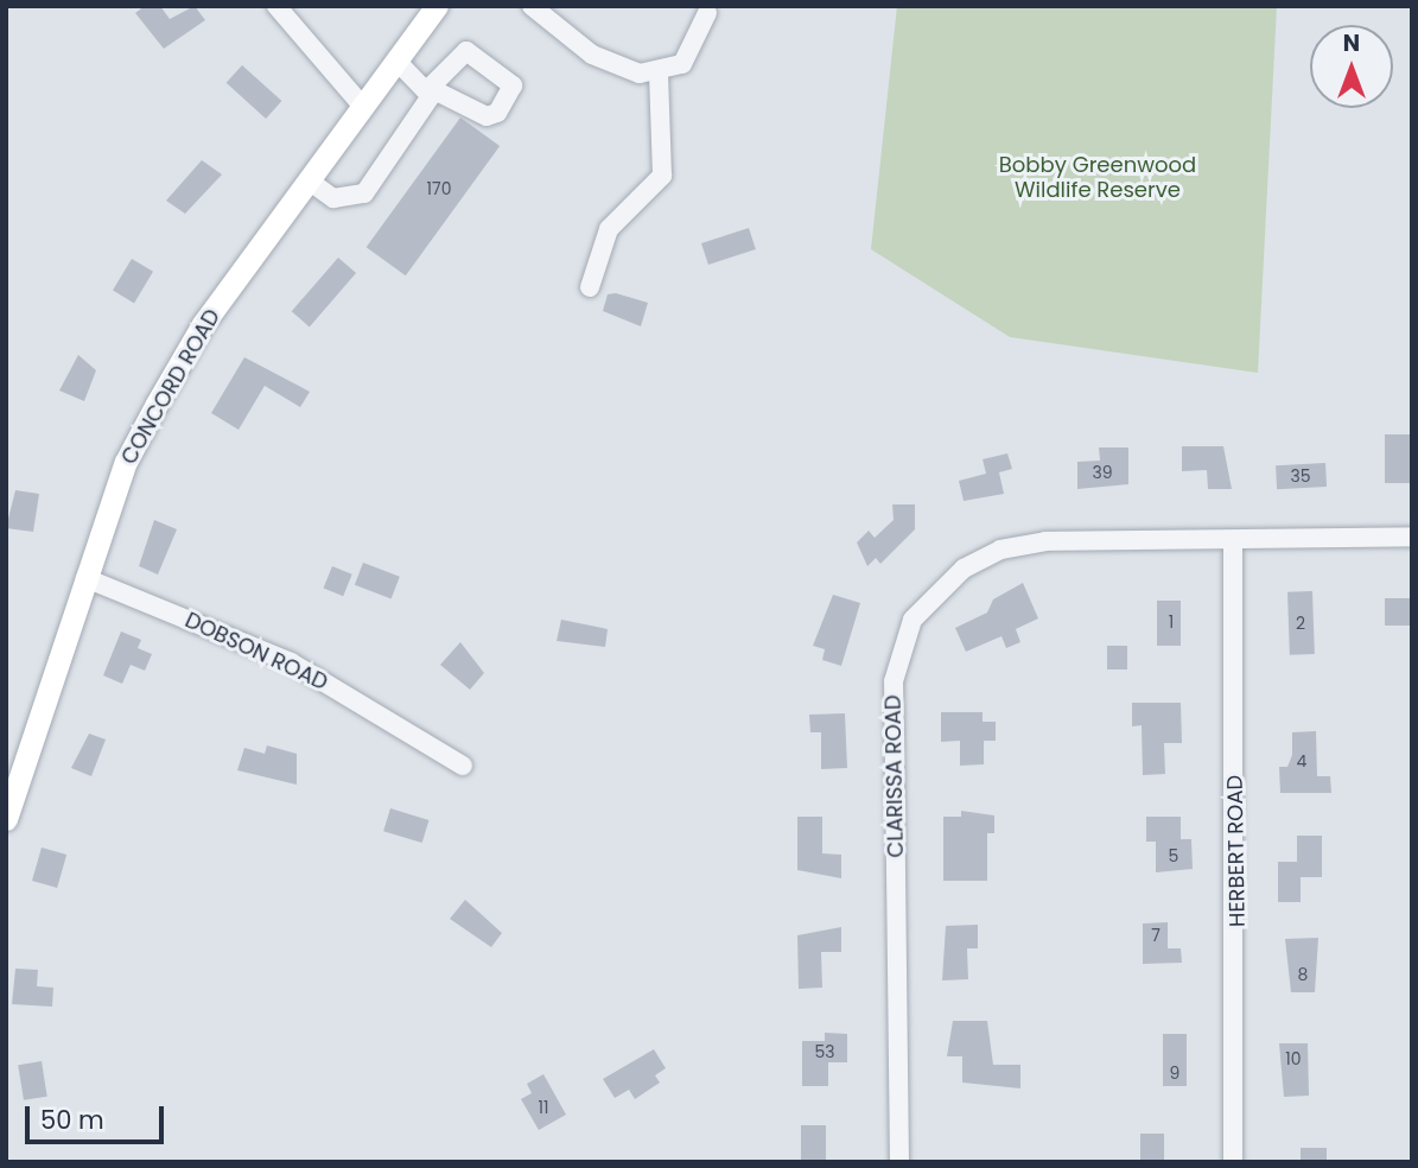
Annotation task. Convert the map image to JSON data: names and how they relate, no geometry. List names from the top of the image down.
{
  "streets": {
    "main road": ["CONCORD ROAD"],
    "street": ["DOBSON ROAD", "CLARISSA ROAD", "HERBERT ROAD"]
  },
  "crossings": [
    ["CONCORD ROAD", "DOBSON ROAD"],
    ["CLARISSA ROAD", "HERBERT ROAD"]
  ],
  "parks": ["Bobby Greenwood Wildlife Reserve"],
  "house_numbers": [
    "170",
    "39",
    "35",
    "1",
    "2",
    "4",
    "5",
    "7",
    "8",
    "53",
    "10",
    "9",
    "11"
  ],
  "scale_bar": "50 m",
  "north": "top"
}
